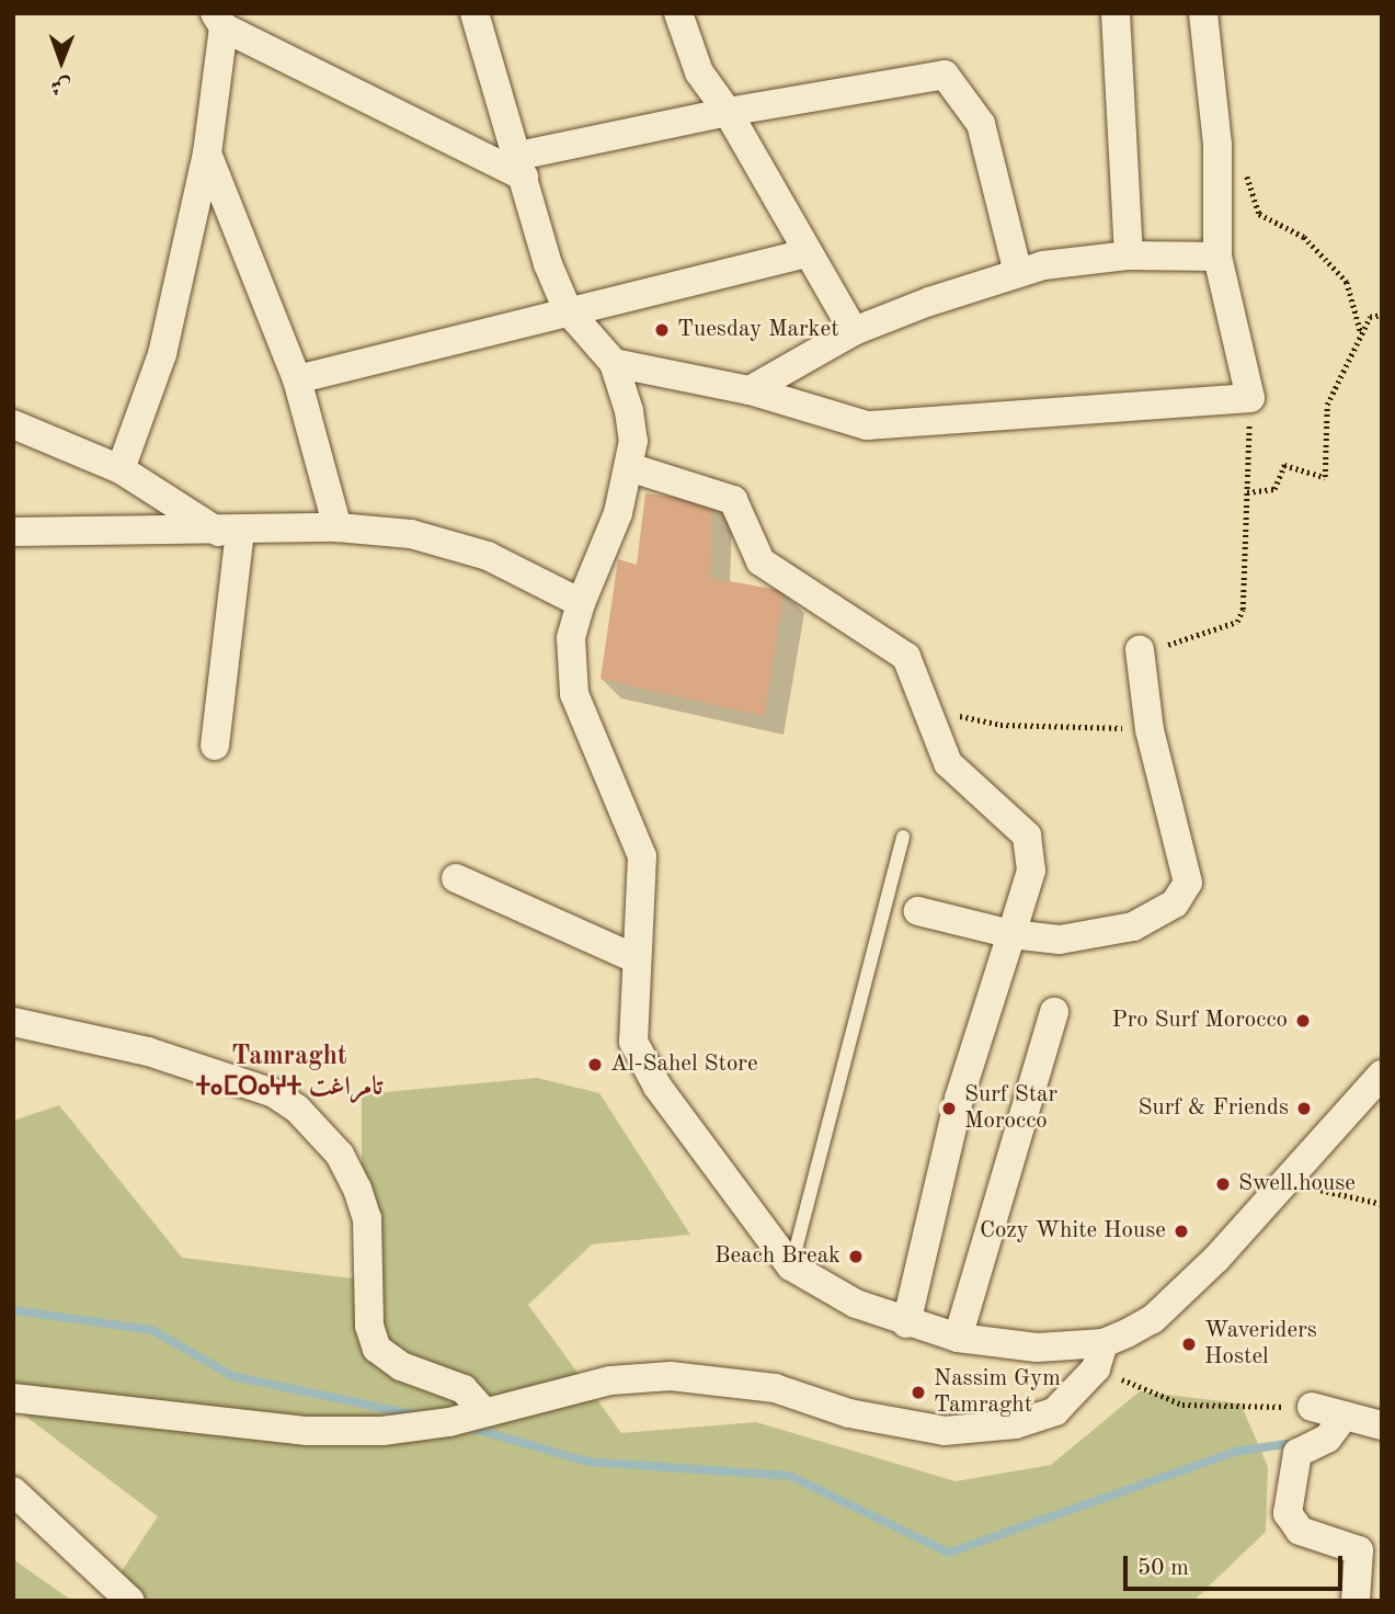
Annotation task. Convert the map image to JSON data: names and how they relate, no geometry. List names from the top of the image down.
{
  "districts": ["Tamraght ⵜⴰⵎⵔⴰⵖⵜ تامراغت"],
  "places": [
    "Tuesday Market",
    "Pro Surf Morocco",
    "Al-Sahel Store",
    "Surf Star Morocco",
    "Surf & Friends",
    "Swell.house",
    "Cozy White House",
    "Beach Break",
    "Waveriders Hostel",
    "Nassim Gym Tamraght"
  ],
  "scale_bar": "50 m",
  "north": "bottom"
}
